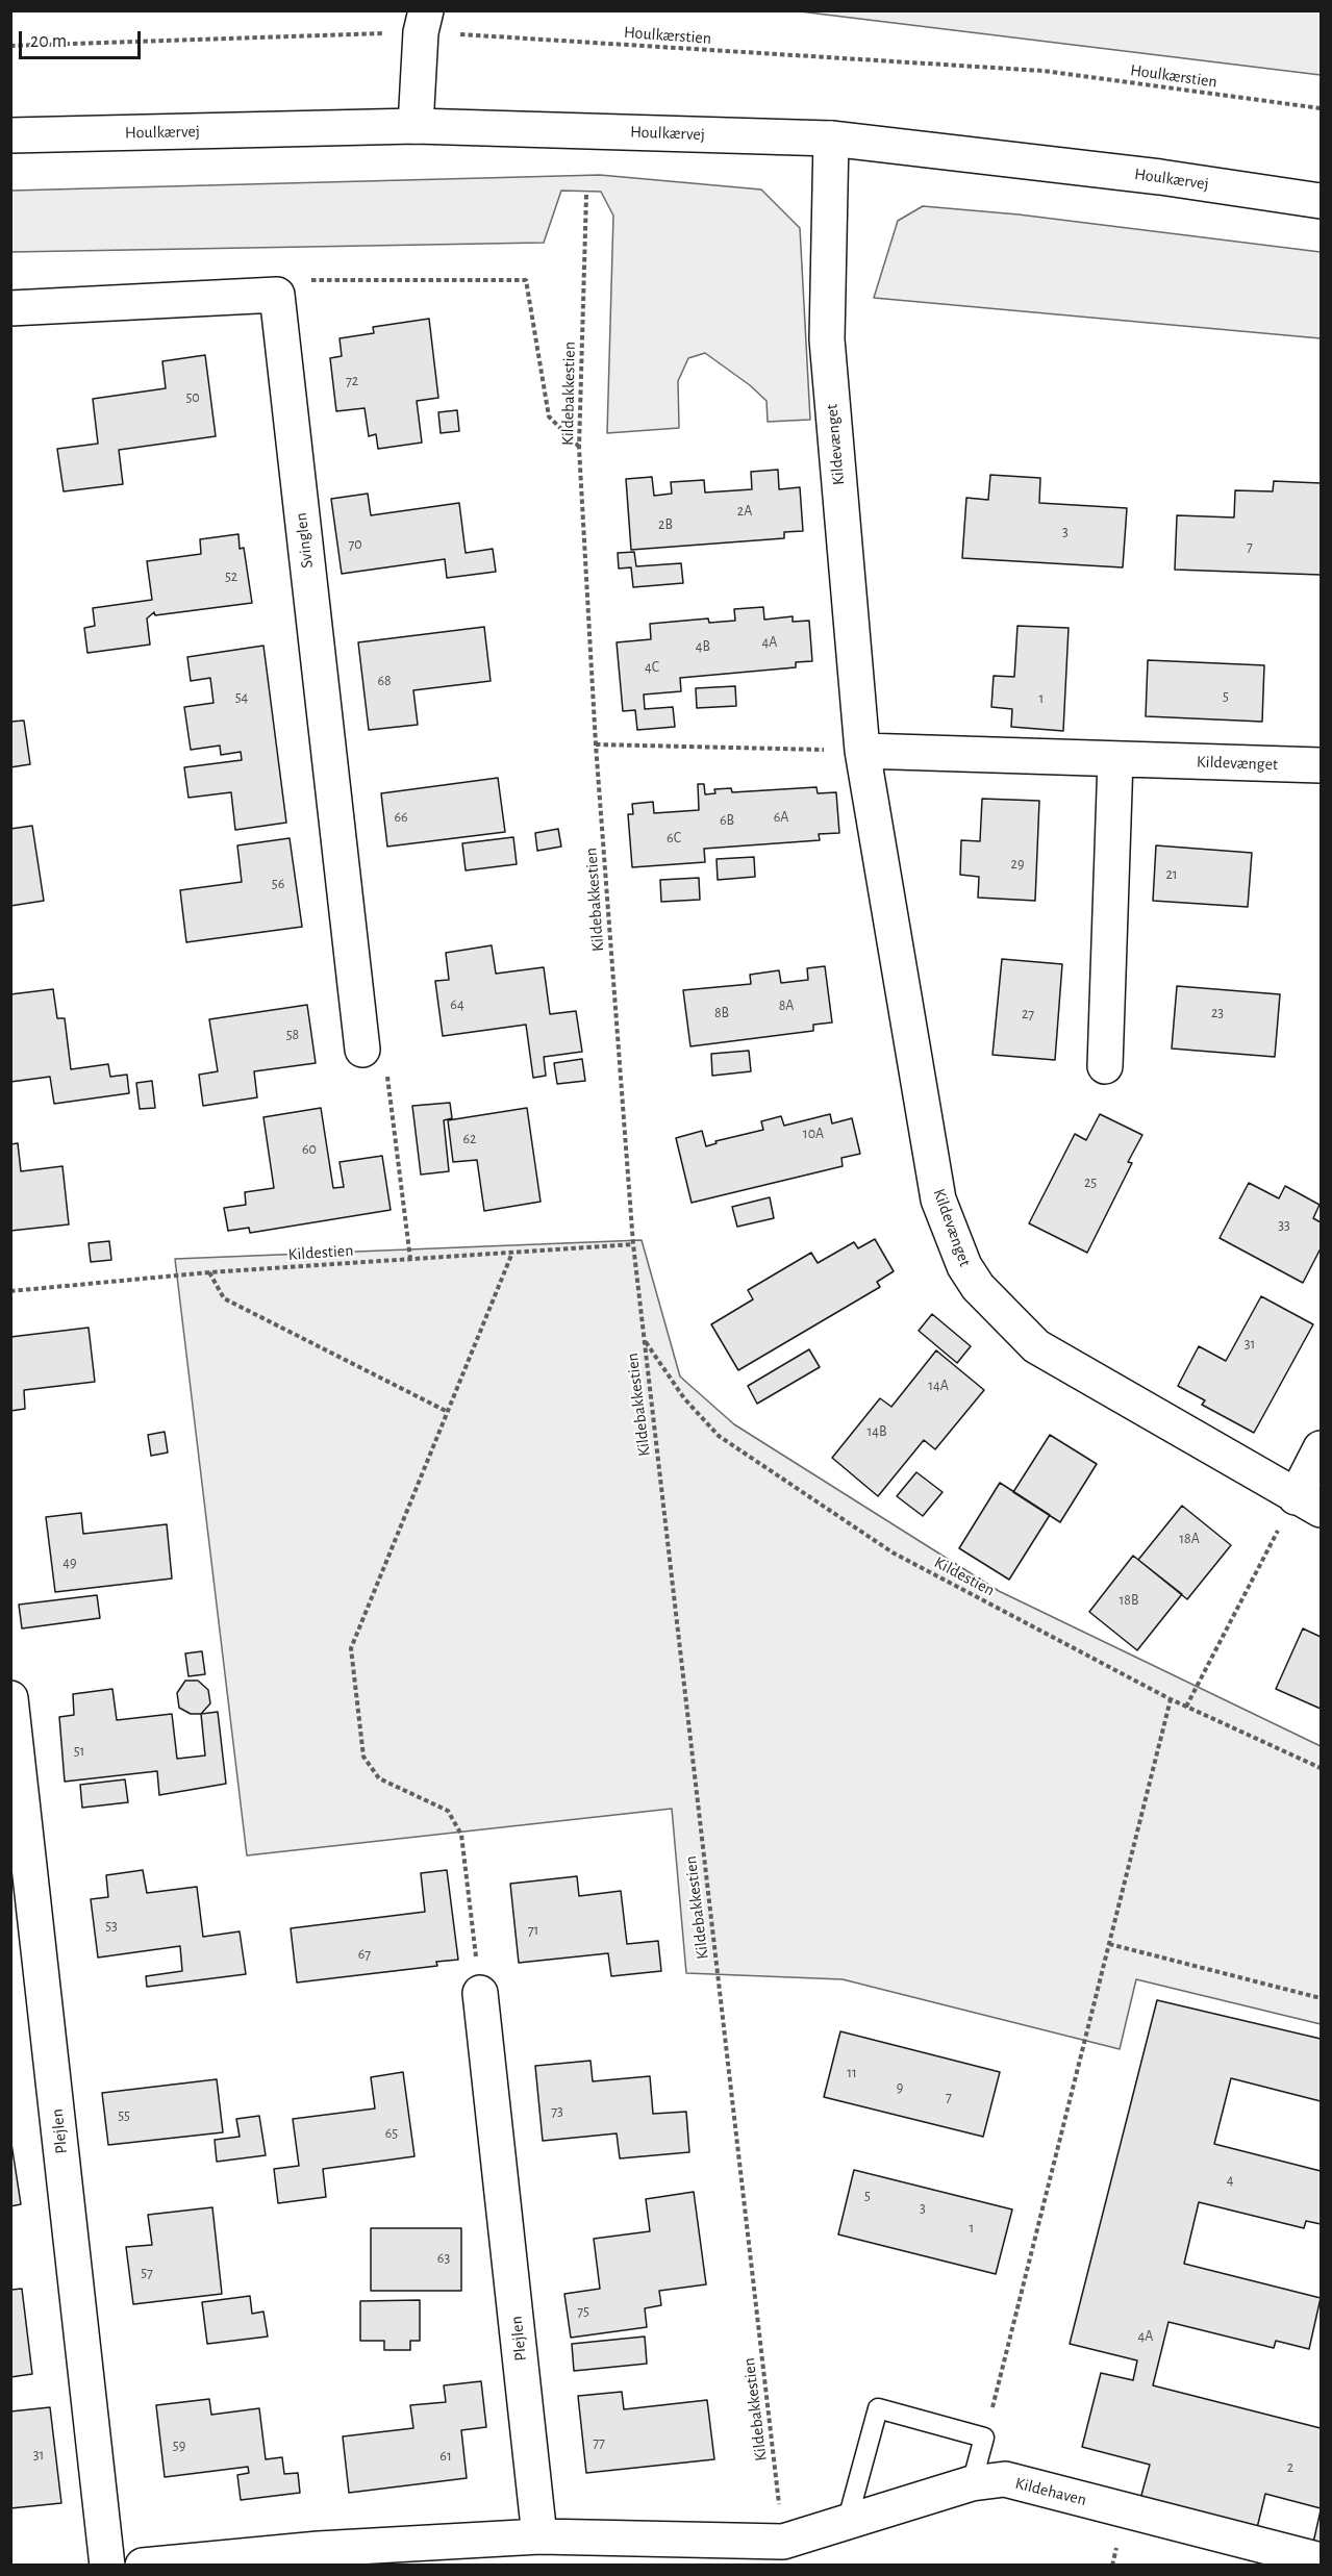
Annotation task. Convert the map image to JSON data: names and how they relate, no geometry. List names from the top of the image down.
{
  "streets": {
    "street": [
      "Houlkærvej",
      "Kildevænget",
      "Svinglen",
      "Plejlen",
      "Kildehaven"
    ],
    "path": ["Houlkærstien", "Kildebakkestien", "Kildestien"]
  },
  "crossings": [
    ["Houlkærvej", "Kildevænget"],
    ["Kildebakkestien", "Kildestien"],
    ["Kildebakkestien", "Kildehaven"]
  ],
  "house_numbers": [
    "72",
    "50",
    "2A",
    "2B",
    "3",
    "70",
    "7",
    "52",
    "4A",
    "4B",
    "4C",
    "68",
    "5",
    "54",
    "1",
    "66",
    "6A",
    "6B",
    "6C",
    "29",
    "21",
    "56",
    "64",
    "8A",
    "8B",
    "23",
    "27",
    "58",
    "10A",
    "62",
    "60",
    "25",
    "33",
    "31",
    "14A",
    "14B",
    "18A",
    "49",
    "18B",
    "51",
    "53",
    "71",
    "67",
    "11",
    "9",
    "7",
    "73",
    "55",
    "65",
    "4",
    "5",
    "3",
    "1",
    "63",
    "57",
    "75",
    "4A",
    "77",
    "59",
    "31",
    "61",
    "2"
  ],
  "scale_bar": "20 m"
}
